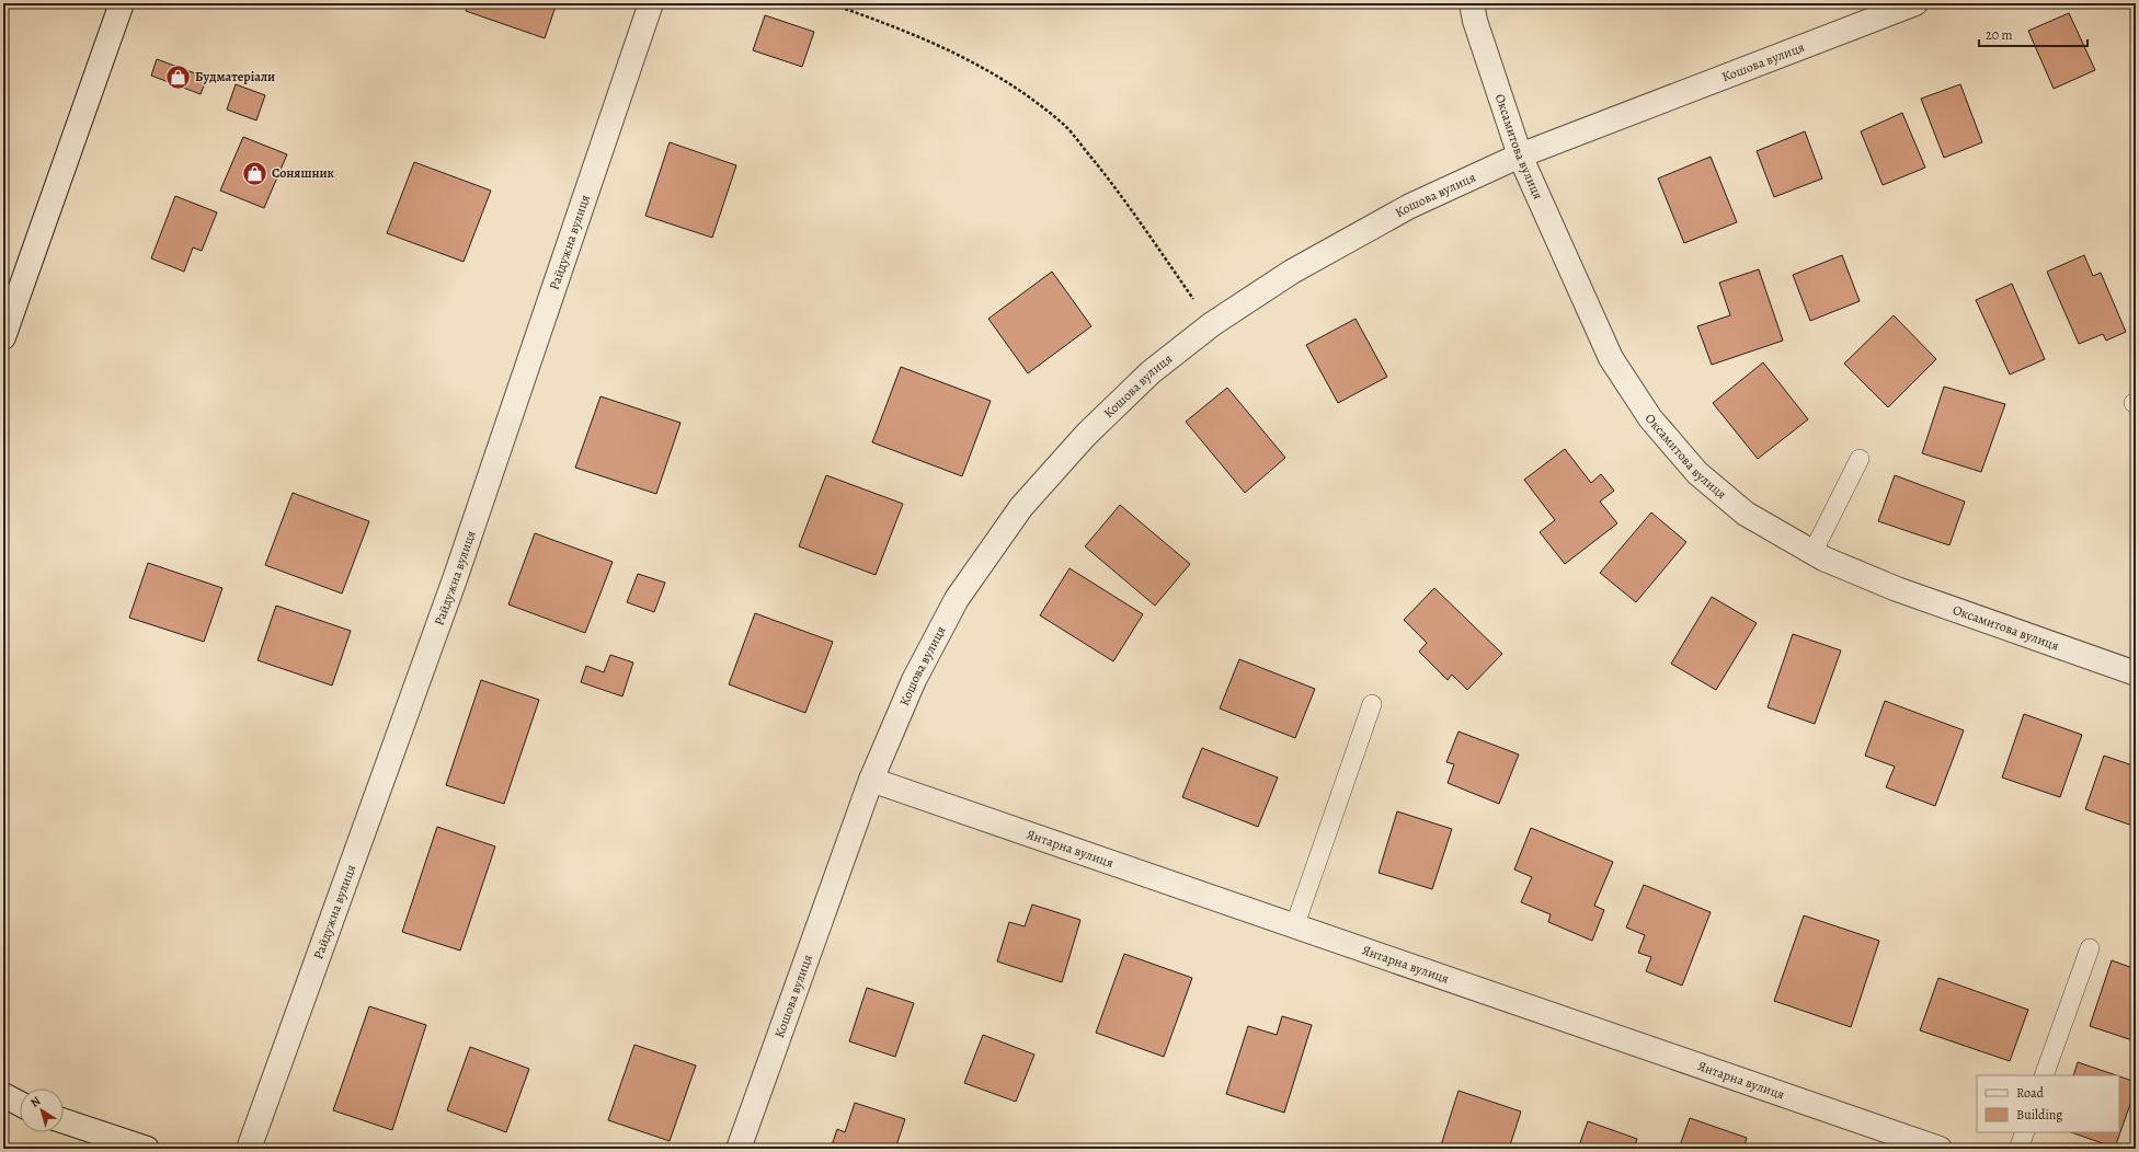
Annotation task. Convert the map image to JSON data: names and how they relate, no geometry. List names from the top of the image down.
{
  "streets": {
    "street": [
      "Кошова вулиця",
      "Оксамитова вулиця",
      "Райдужна вулиця",
      "Янтарна вулиця"
    ]
  },
  "crossings": [
    ["Кошова вулиця", "Оксамитова вулиця"],
    ["Кошова вулиця", "Янтарна вулиця"]
  ],
  "places": {
    "shop": ["Будматеріали", "Соняшник"]
  },
  "legend": ["Road", "Building"],
  "scale_bar": "20 m",
  "north": "top left"
}
